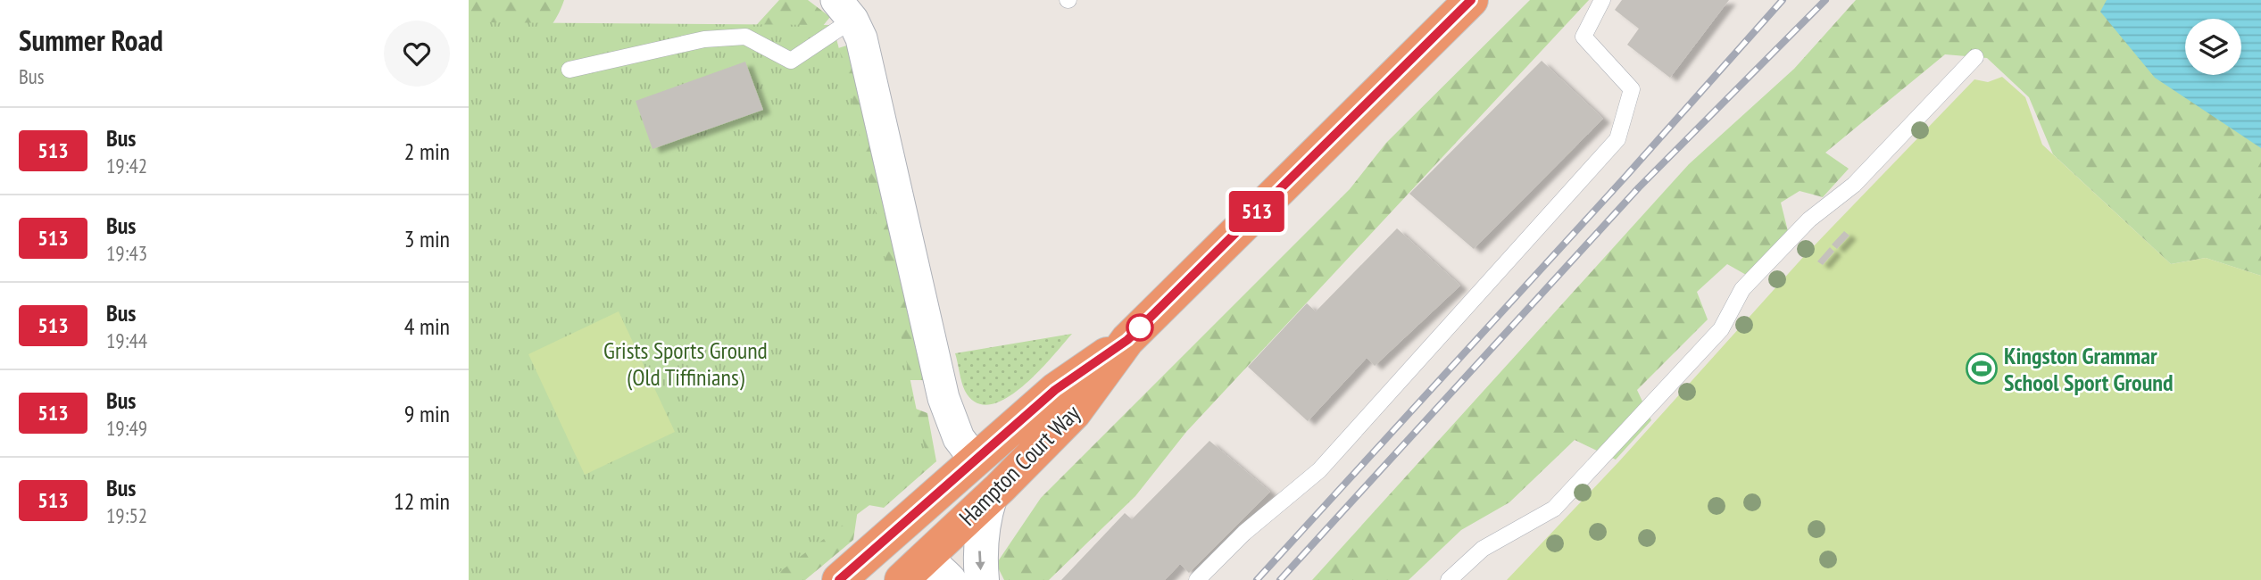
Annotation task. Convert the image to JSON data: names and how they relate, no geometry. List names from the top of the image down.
{
  "streets": {
    "highway": ["Hampton Court Way"]
  },
  "parks": ["Grists Sports Ground (Old Tiffinians)"],
  "places": {
    "sports": ["Kingston Grammar School Sport Ground"]
  },
  "lines": ["bus line 513"],
  "page": {
    "heading": ["Summer Road", "Bus"],
    "on_map": "513",
    "list": [
      {
        "mark": "513",
        "name": "Bus",
        "note": "19:42",
        "value": "2 min"
      },
      {
        "mark": "513",
        "name": "Bus",
        "note": "19:43",
        "value": "3 min"
      },
      {
        "mark": "513",
        "name": "Bus",
        "note": "19:44",
        "value": "4 min"
      },
      {
        "mark": "513",
        "name": "Bus",
        "note": "19:49",
        "value": "9 min"
      },
      {
        "mark": "513",
        "name": "Bus",
        "note": "19:52",
        "value": "12 min"
      }
    ]
  }
}
